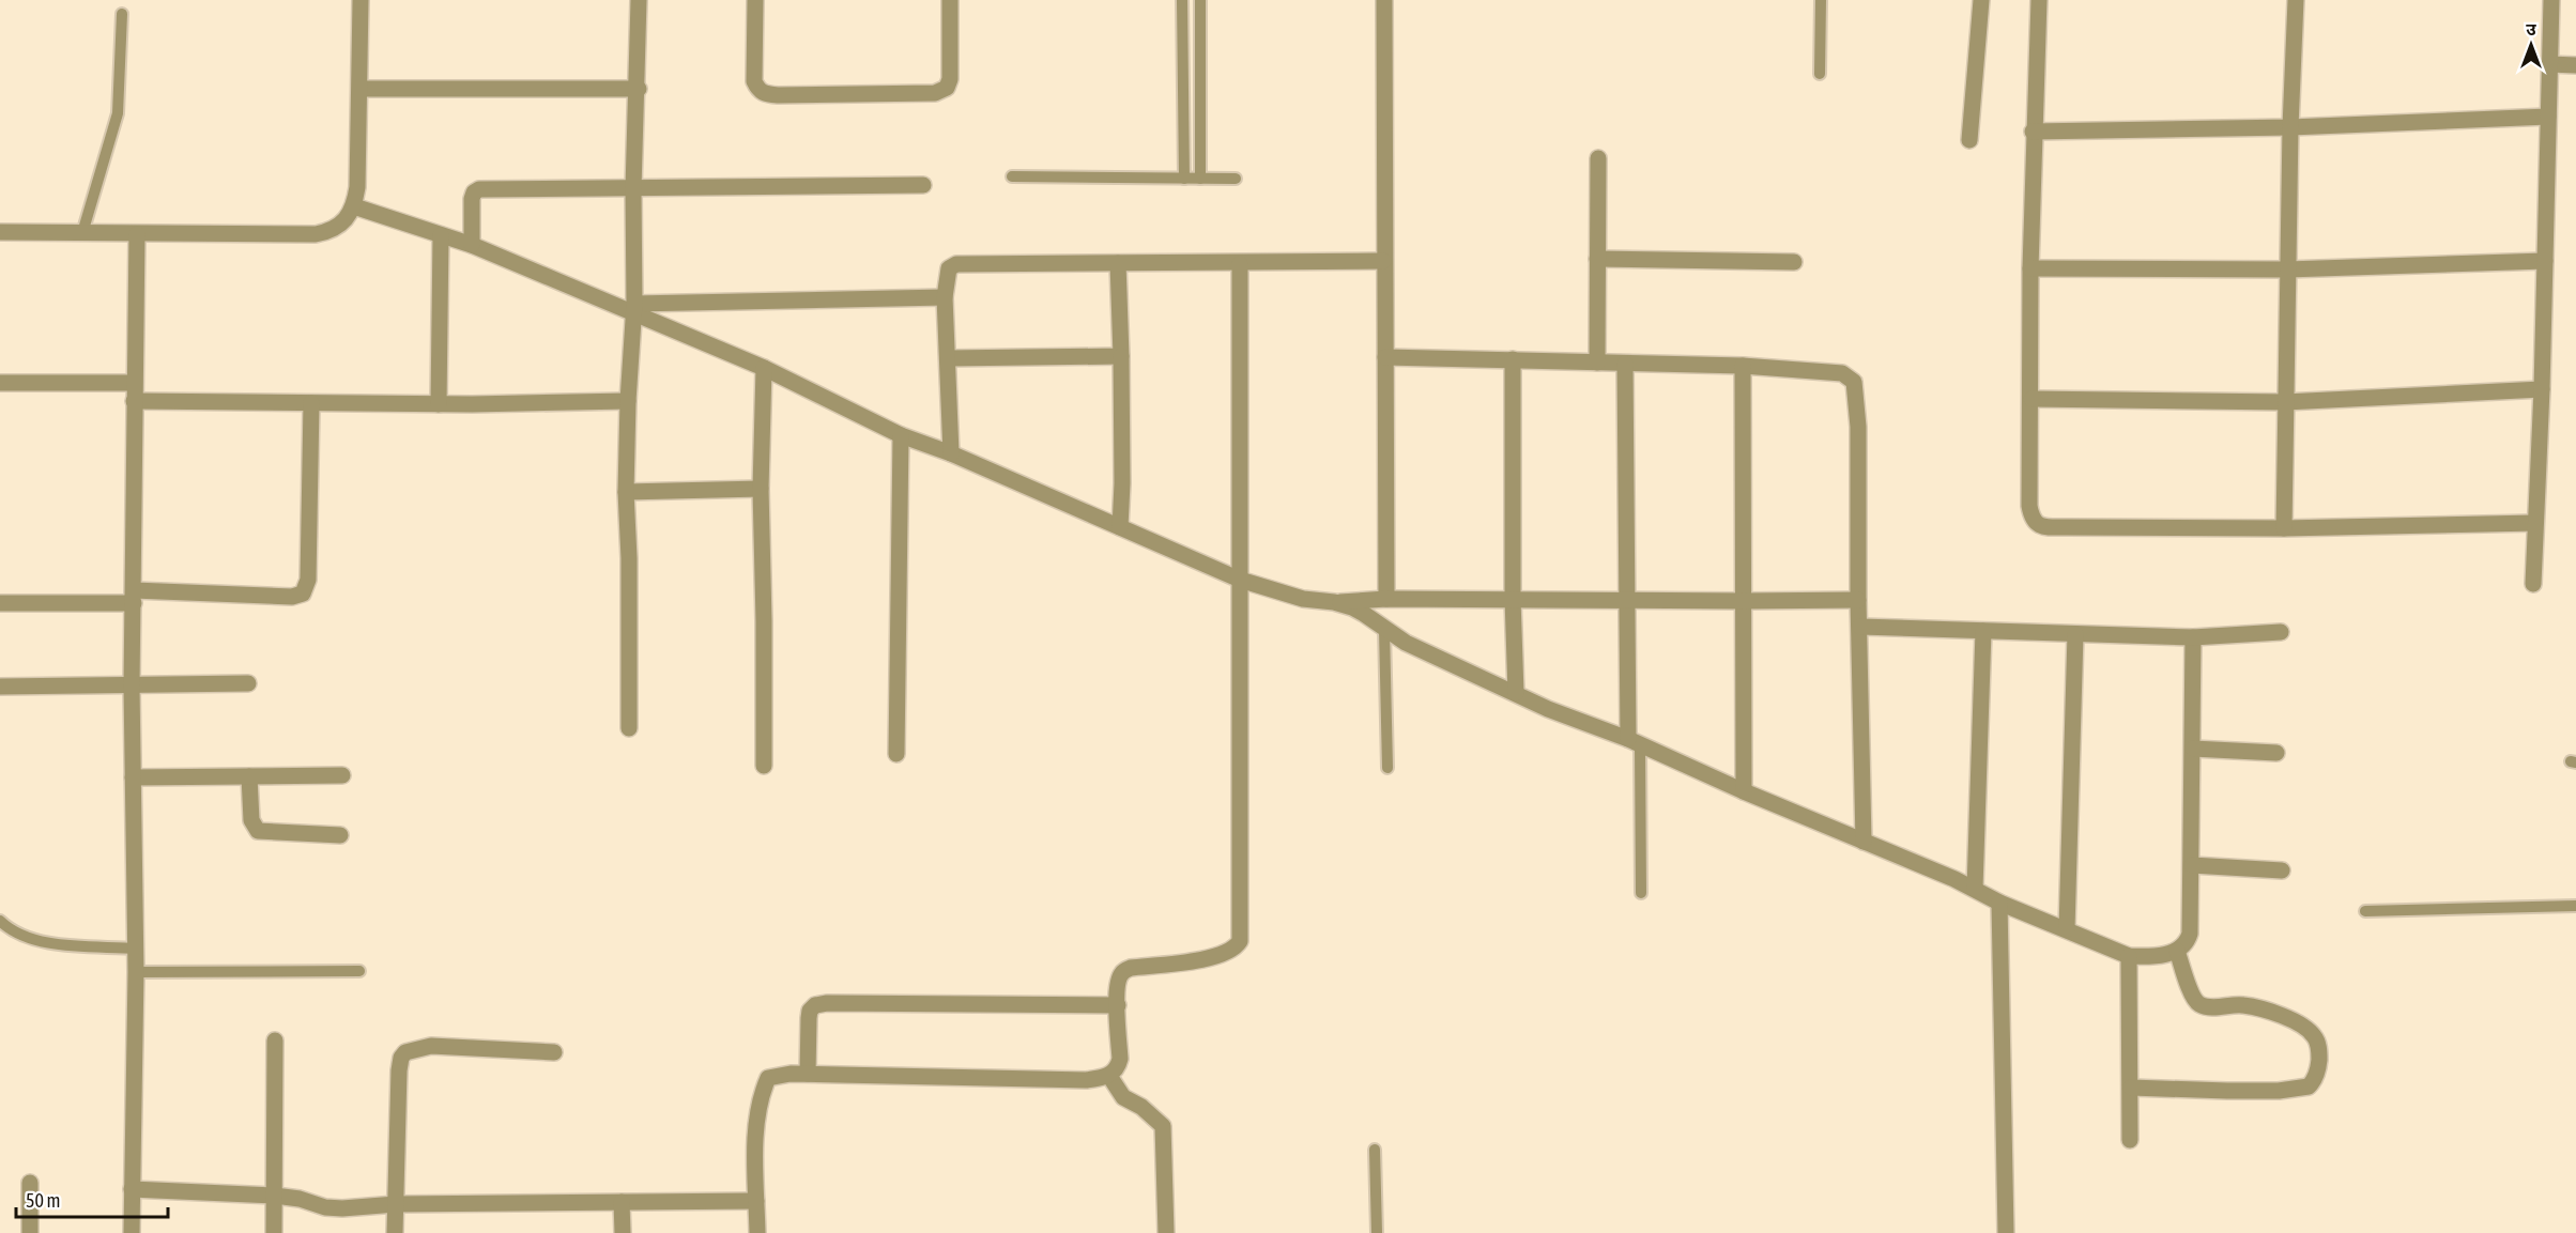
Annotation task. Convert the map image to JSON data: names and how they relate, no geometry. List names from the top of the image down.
{
  "scale_bar": "50 m",
  "north": "top"
}
